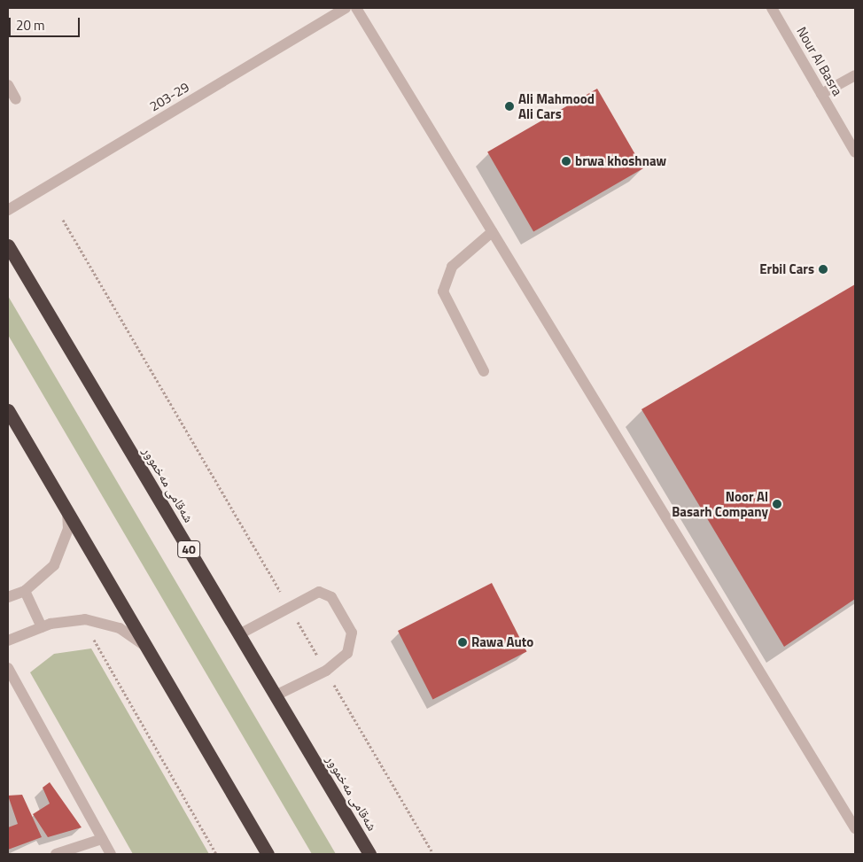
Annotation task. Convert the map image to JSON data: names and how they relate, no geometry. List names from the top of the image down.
{
  "streets": {
    "highway": ["شەقامی مەخموور", "40"],
    "street": ["Nour Al Basra", "203-29"]
  },
  "places": [
    "Ali Mahmood Ali Cars",
    "brwa khoshnaw",
    "Erbil Cars",
    "Noor Al Basarh Company",
    "Rawa Auto"
  ],
  "scale_bar": "20 m"
}
